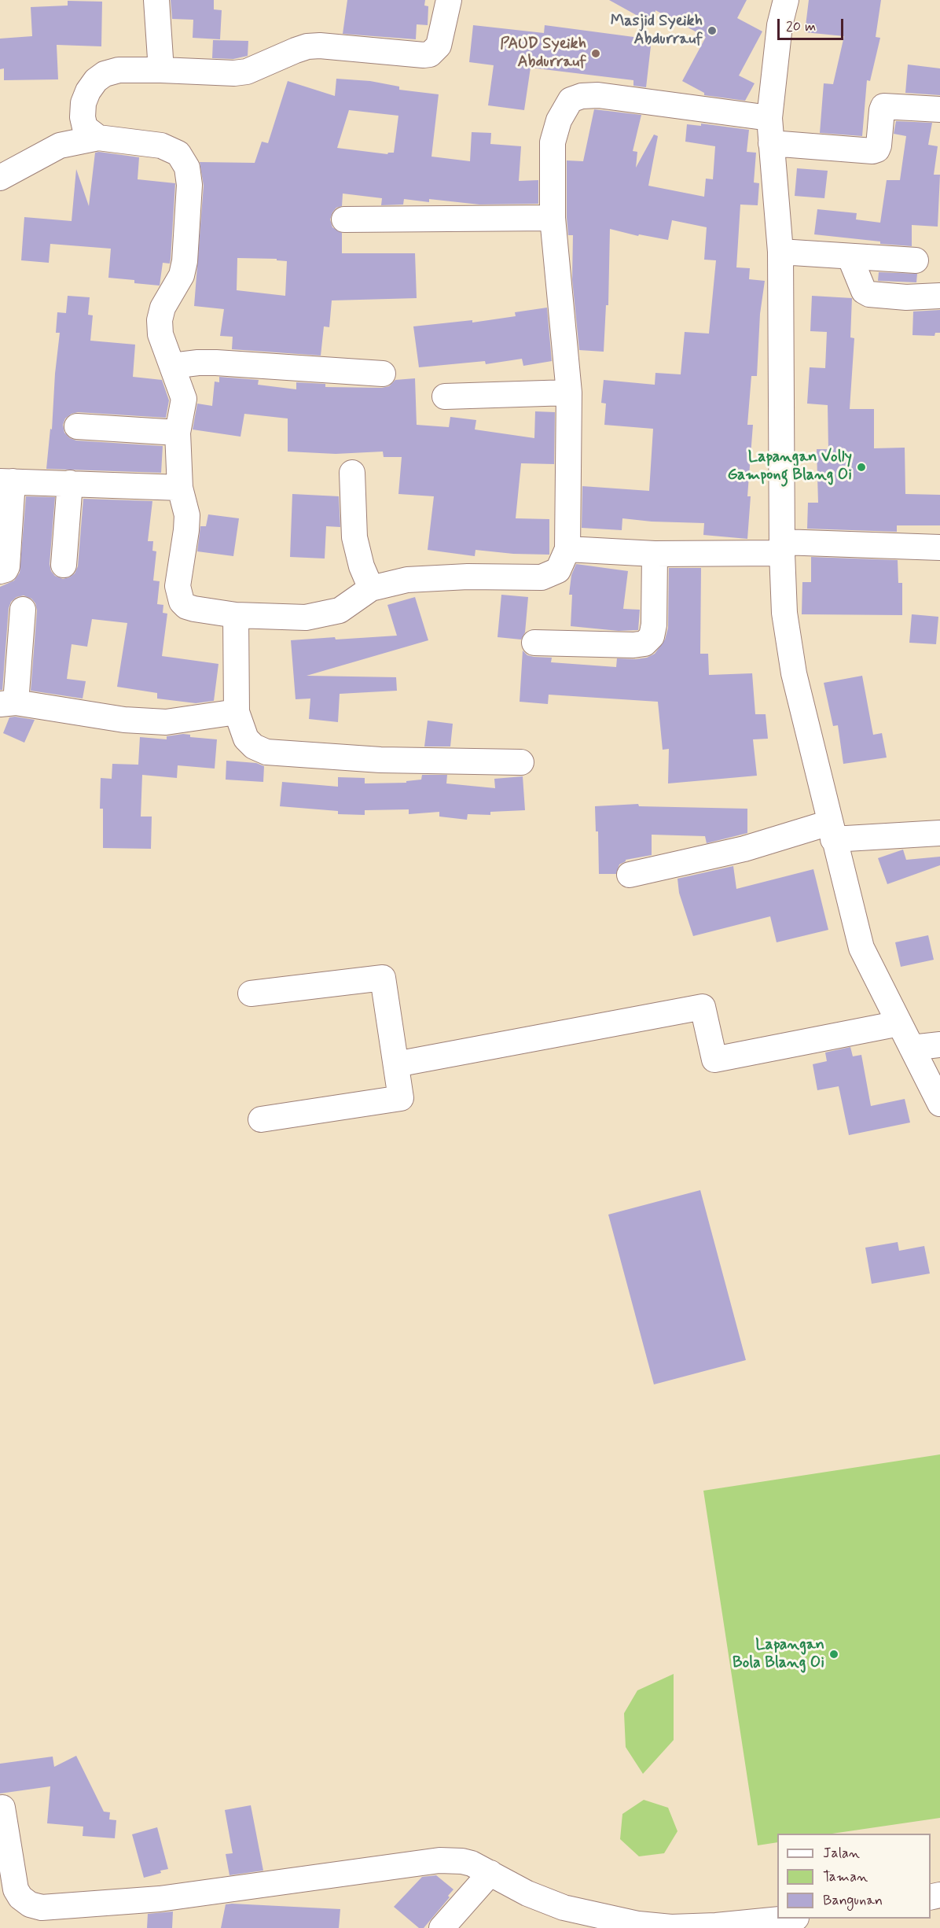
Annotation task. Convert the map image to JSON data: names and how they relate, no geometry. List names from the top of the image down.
{
  "places": [
    "Masjid Syeikh Abdurrauf",
    "PAUD Syeikh Abdurrauf",
    "Lapangan Volly Gampong Blang Oi",
    "Lapangan Bola Blang Oi"
  ],
  "legend": ["Jalan", "Taman", "Bangunan"],
  "scale_bar": "20 m"
}
